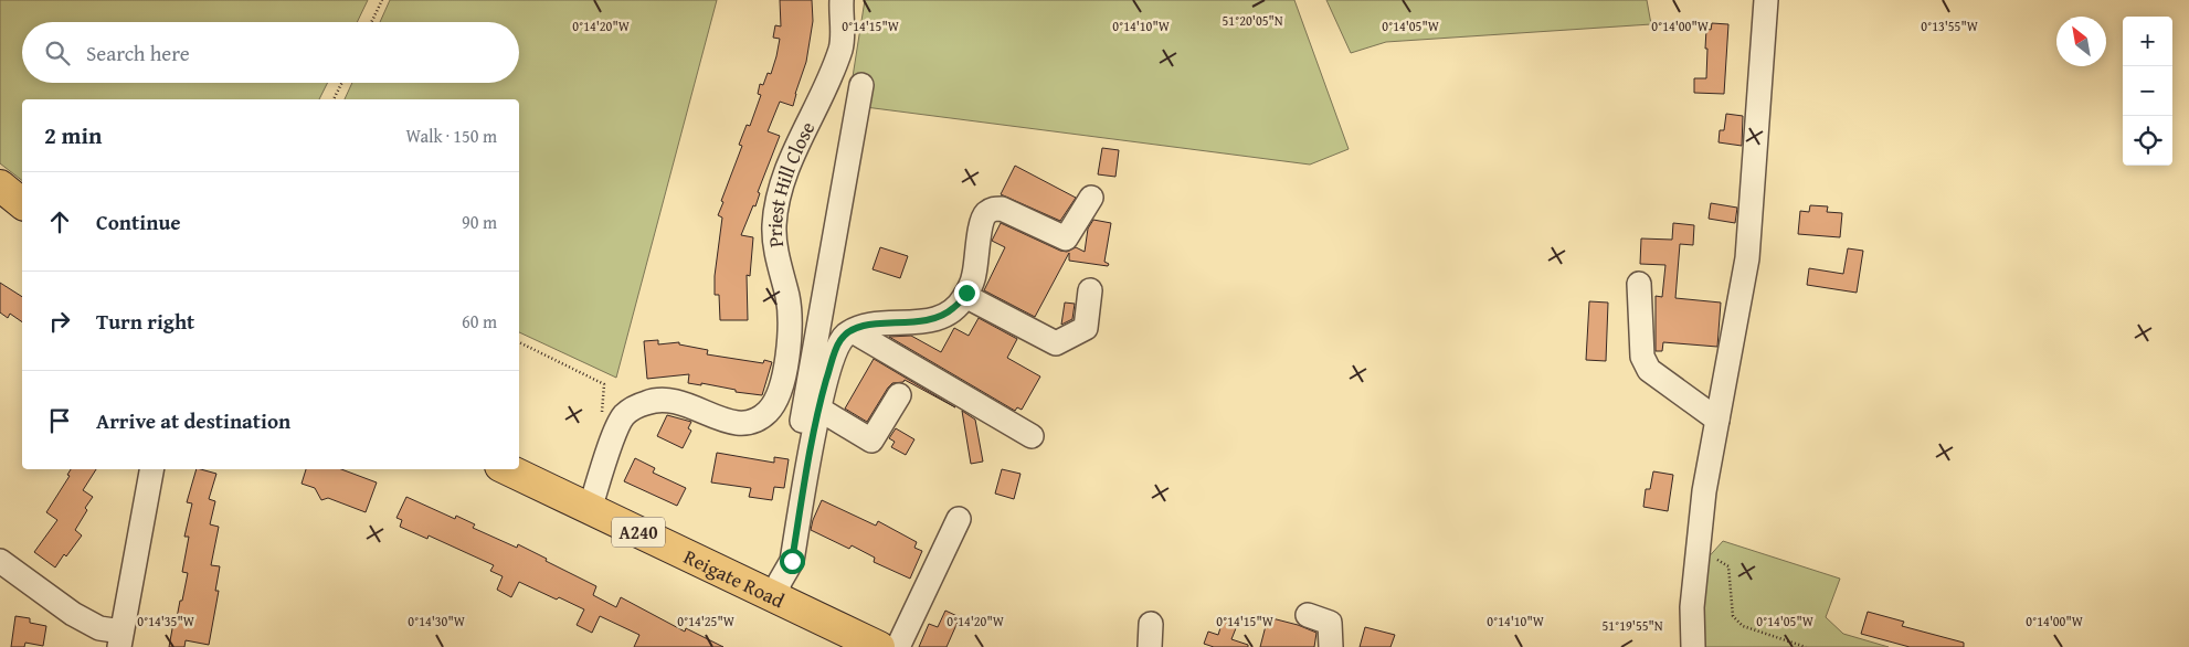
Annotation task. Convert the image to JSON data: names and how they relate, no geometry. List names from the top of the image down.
{
  "streets": {
    "highway": ["A240", "Reigate Road"],
    "street": ["Priest Hill Close"]
  },
  "crossings": [
    ["Priest Hill Close", "Reigate Road"]
  ],
  "north": "top left",
  "page": {
    "map_buttons": ["+", "−"],
    "search": "Search here",
    "heading": ["2 min", "Walk · 150 m"],
    "list": [
      ["Continue", "90 m"],
      ["Turn right", "60 m"],
      "Arrive at destination"
    ]
  },
  "coordinates": [
    "51°20'05\"N",
    "0°14'00\"W",
    "0°13'55\"W",
    "0°14'20\"W",
    "0°14'15\"W",
    "0°14'10\"W",
    "0°14'05\"W",
    "0°14'35\"W",
    "0°14'30\"W",
    "0°14'25\"W",
    "51°19'55\"N"
  ]
}
